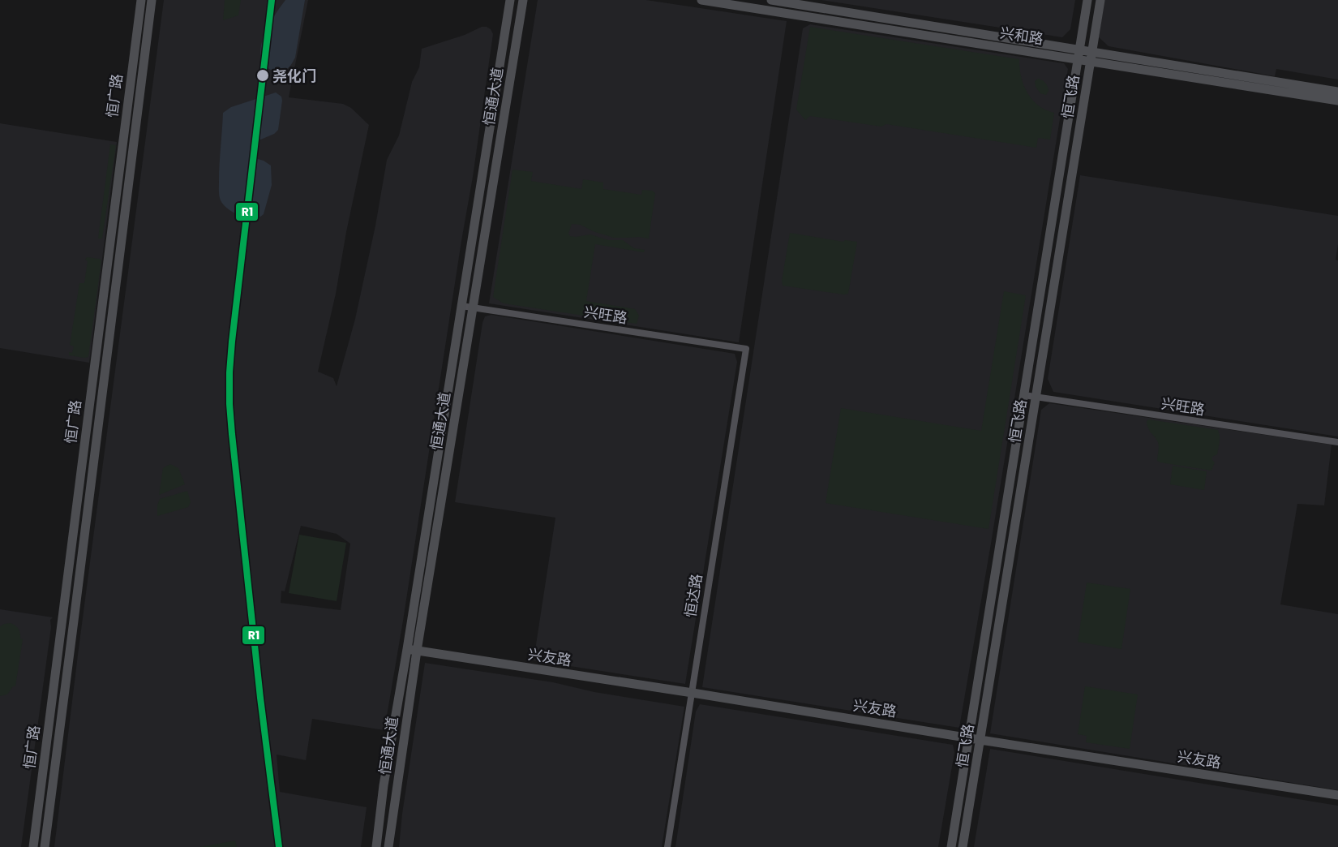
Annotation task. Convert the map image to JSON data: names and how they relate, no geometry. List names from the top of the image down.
{
  "streets": {
    "main road": [
      "兴和路",
      "恒广路",
      "恒通大道",
      "恒飞路",
      "兴友路"
    ],
    "street": ["兴旺路", "恒达路"]
  },
  "crossings": [
    ["兴和路", "恒飞路"],
    ["恒通大道", "兴旺路"],
    ["恒通大道", "兴友路"],
    ["恒飞路", "兴旺路"],
    ["恒飞路", "兴友路"],
    ["兴旺路", "恒达路"],
    ["恒达路", "兴友路"]
  ],
  "places": ["尧化门"],
  "lines": ["transit line R1"]
}
